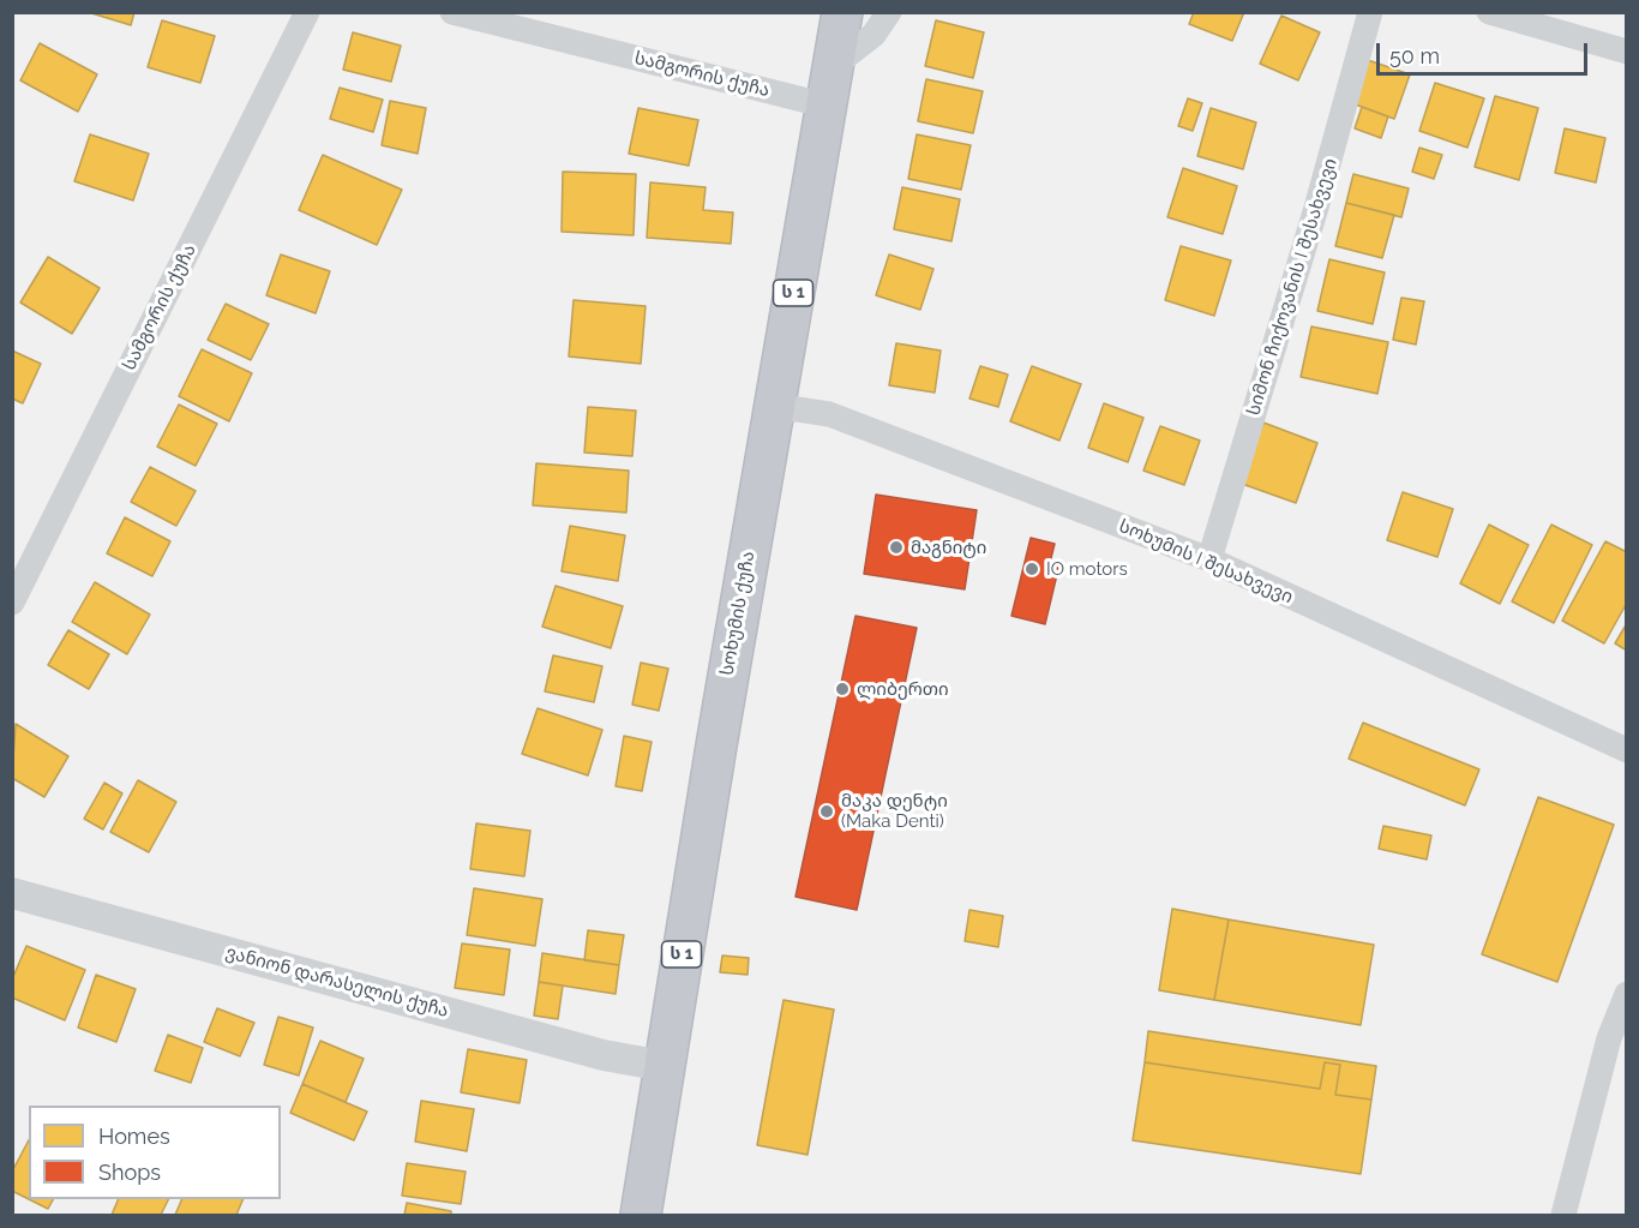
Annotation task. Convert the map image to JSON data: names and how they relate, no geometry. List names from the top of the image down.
{
  "streets": {
    "highway": ["ს 1", "სოხუმის ქუჩა"],
    "street": [
      "სამგორის ქუჩა",
      "სიმონ ჩიქოვანის I შესახვევი",
      "სოხუმის I შესახვევი",
      "ვანიონ დარასელის ქუჩა"
    ]
  },
  "crossings": [
    ["სამგორის ქუჩა", "სოხუმის ქუჩა"],
    ["სიმონ ჩიქოვანის I შესახვევი", "სოხუმის I შესახვევი"],
    ["სოხუმის I შესახვევი", "სოხუმის ქუჩა"],
    ["სოხუმის ქუჩა", "ვანიონ დარასელის ქუჩა"]
  ],
  "places": [
    "მაგნიტი",
    "IO motors",
    "ლიბერთი",
    "მაკა დენტი (Maka Denti)"
  ],
  "legend": ["Homes", "Shops"],
  "scale_bar": "50 m"
}
